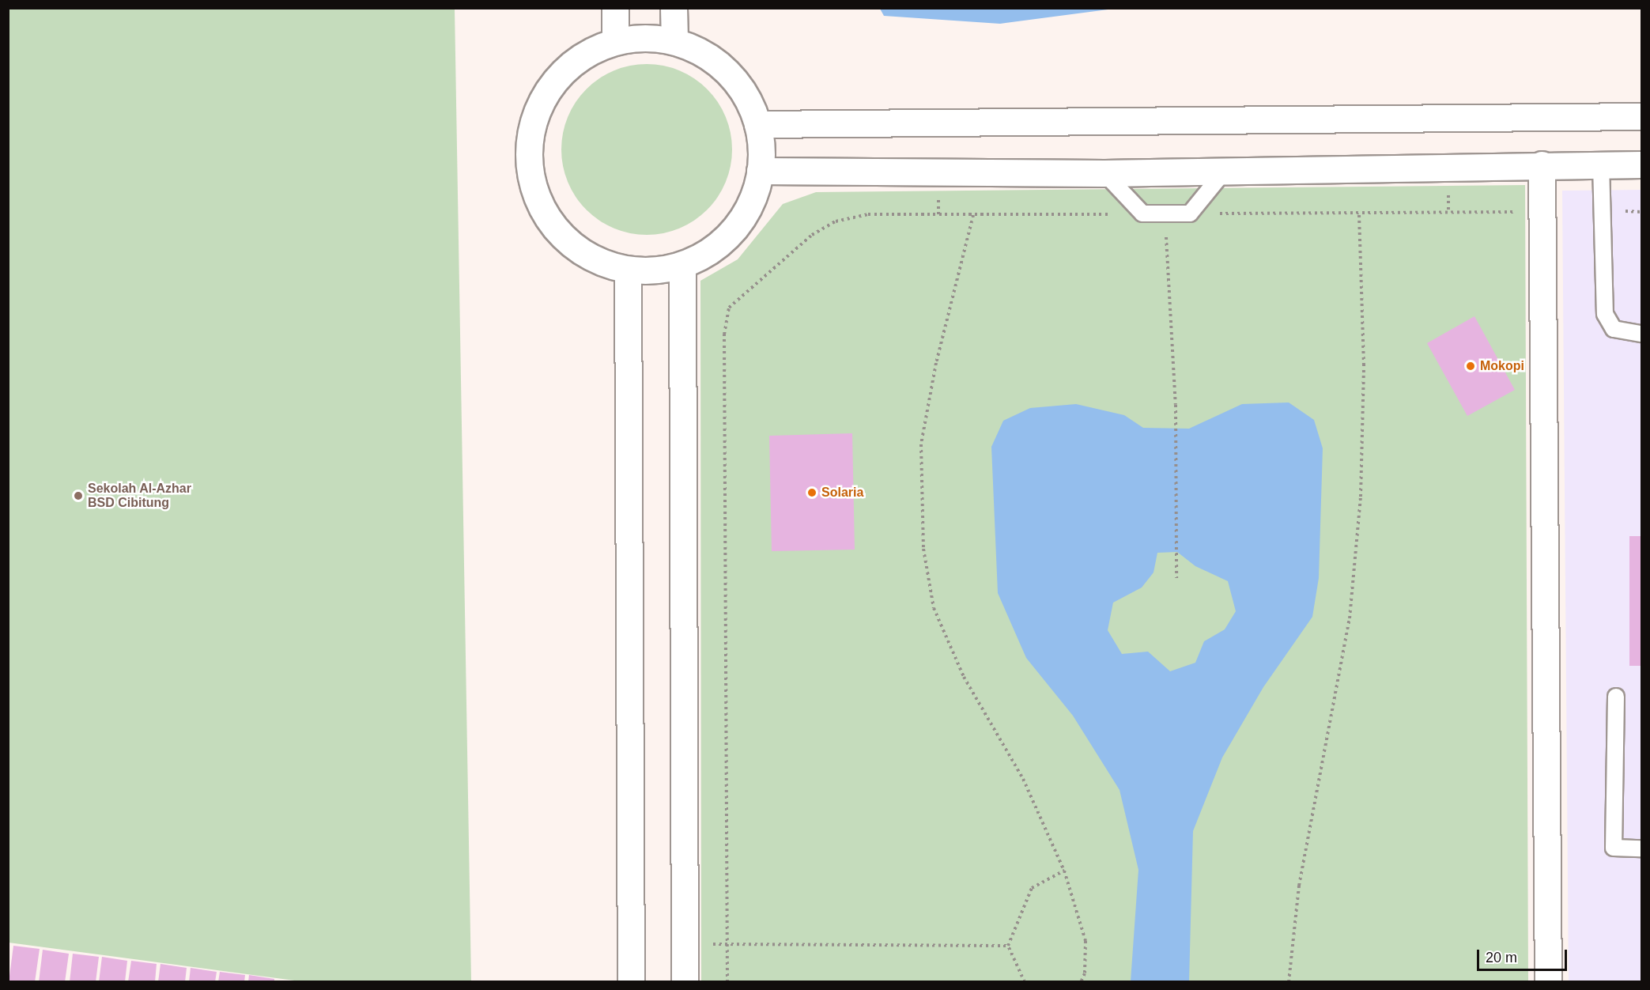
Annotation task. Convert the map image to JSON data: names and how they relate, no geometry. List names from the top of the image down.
{
  "places": ["Mokopi", "Solaria", "Sekolah Al-Azhar BSD Cibitung"],
  "scale_bar": "20 m"
}
